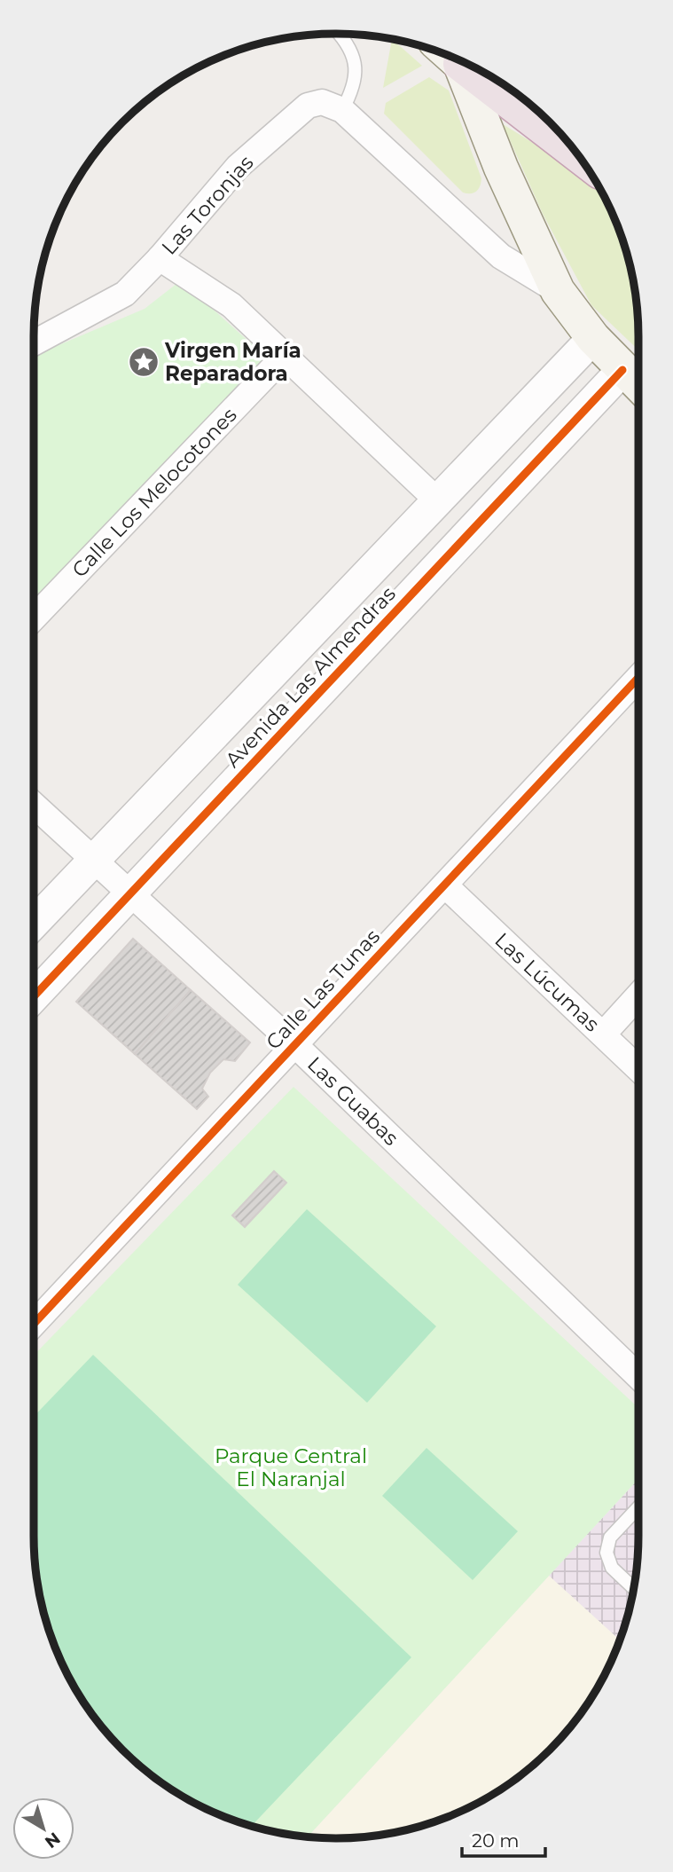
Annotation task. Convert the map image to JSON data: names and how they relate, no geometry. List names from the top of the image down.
{
  "streets": {
    "street": [
      "Las Toronjas",
      "Calle Los Melocotones",
      "Avenida Las Almendras",
      "Las Lúcumas",
      "Calle Las Tunas",
      "Las Guabas"
    ]
  },
  "crossings": [
    ["Avenida Las Almendras", "Las Guabas"],
    ["Las Lúcumas", "Calle Las Tunas"],
    ["Calle Las Tunas", "Las Guabas"]
  ],
  "parks": ["Parque Central El Naranjal"],
  "places": {
    "place": ["Virgen María Reparadora"]
  },
  "scale_bar": "20 m",
  "north": "bottom right"
}
